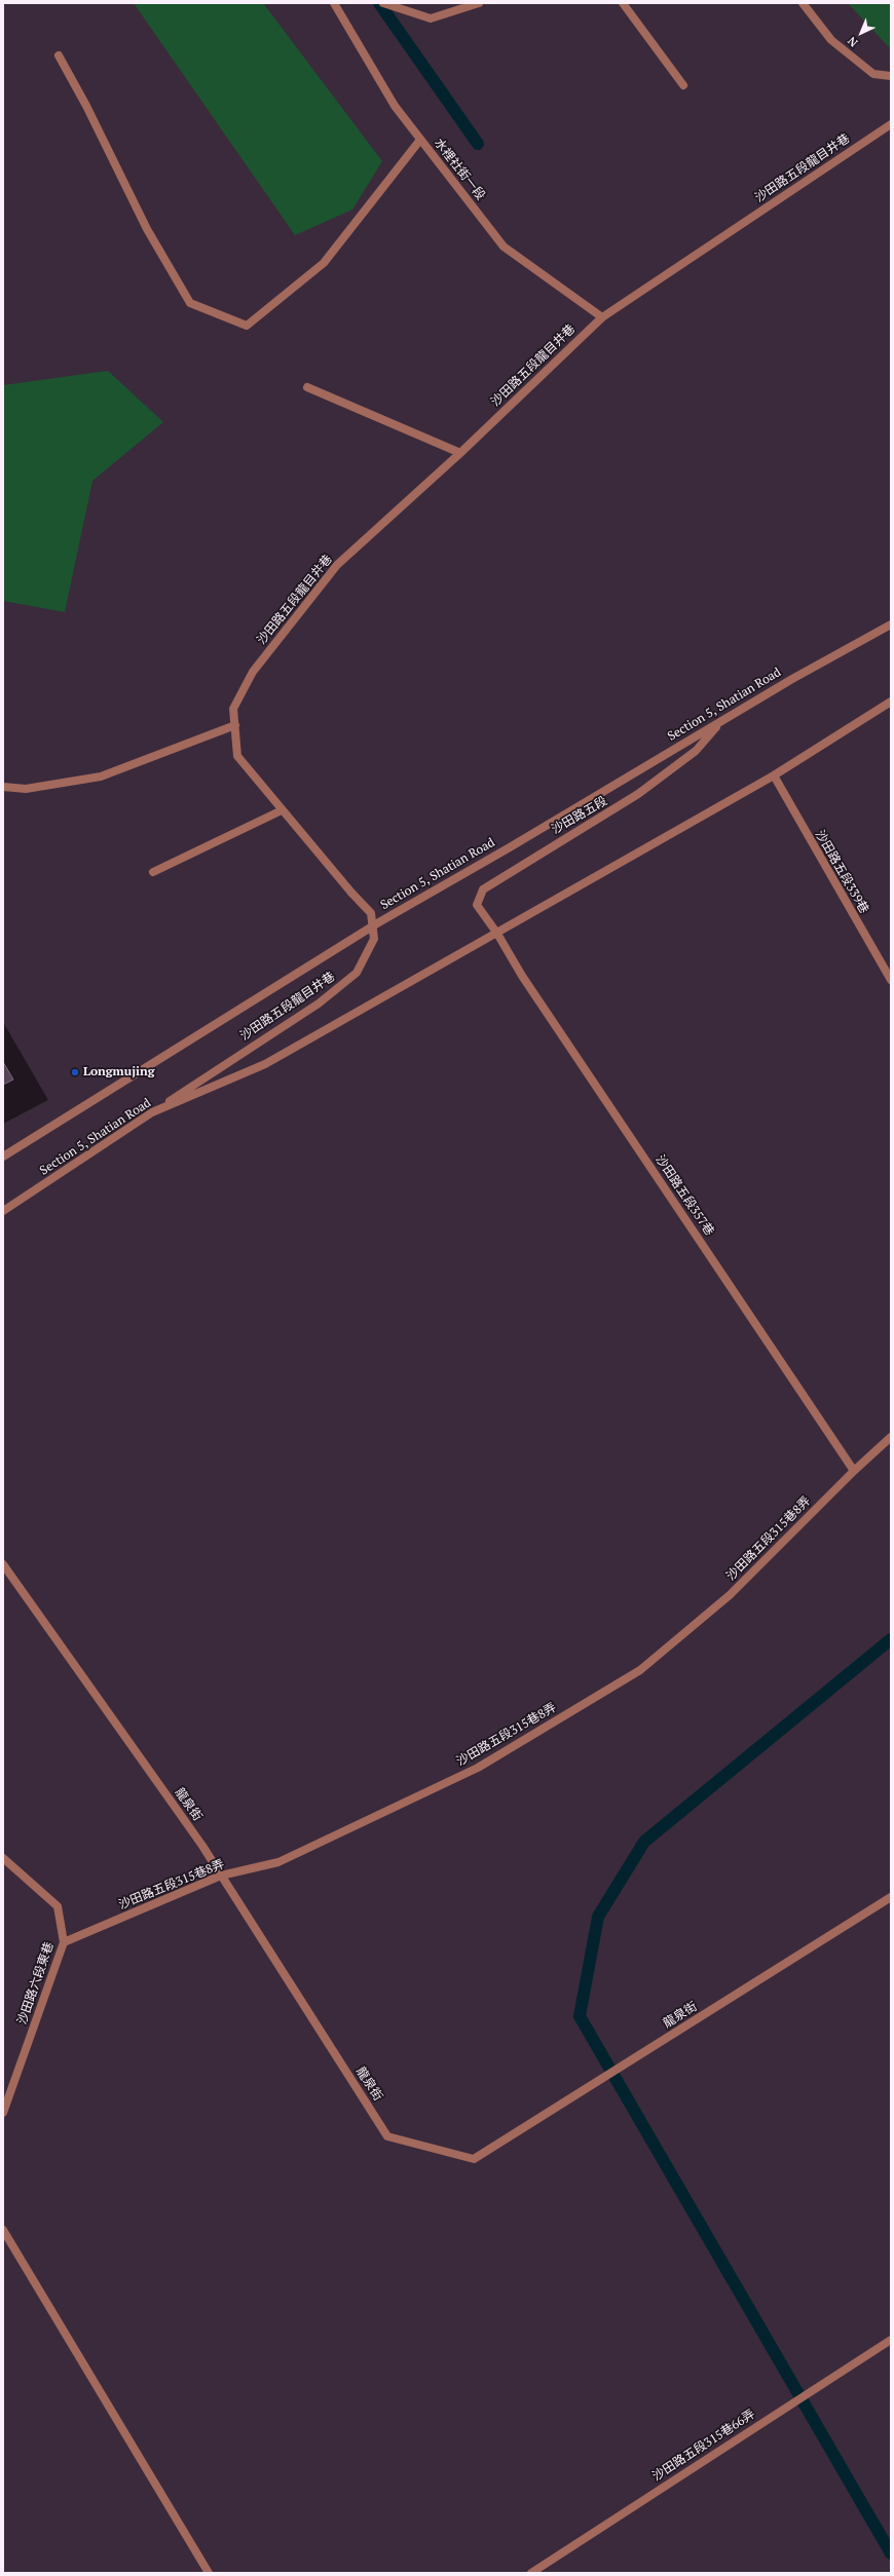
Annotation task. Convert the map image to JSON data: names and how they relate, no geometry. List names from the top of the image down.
{
  "streets": {
    "street": [
      "沙田路五段龍目井巷",
      "水裡社街一段",
      "Section 5, Shatian Road",
      "沙田路五段",
      "沙田路五段339巷",
      "沙田路五段357巷",
      "沙田路五段315巷8弄",
      "龍泉街",
      "沙田路六段東巷",
      "沙田路五段315巷66弄"
    ]
  },
  "crossings": [
    ["沙田路五段龍目井巷", "水裡社街一段"],
    ["沙田路五段龍目井巷", "Section 5, Shatian Road"],
    ["Section 5, Shatian Road", "沙田路五段"],
    ["Section 5, Shatian Road", "沙田路五段339巷"],
    ["Section 5, Shatian Road", "沙田路五段357巷"],
    ["沙田路五段", "沙田路五段357巷"],
    ["沙田路五段357巷", "沙田路五段315巷8弄"],
    ["沙田路五段315巷8弄", "沙田路六段東巷"]
  ],
  "places": ["Longmujing"],
  "north": "bottom left"
}
